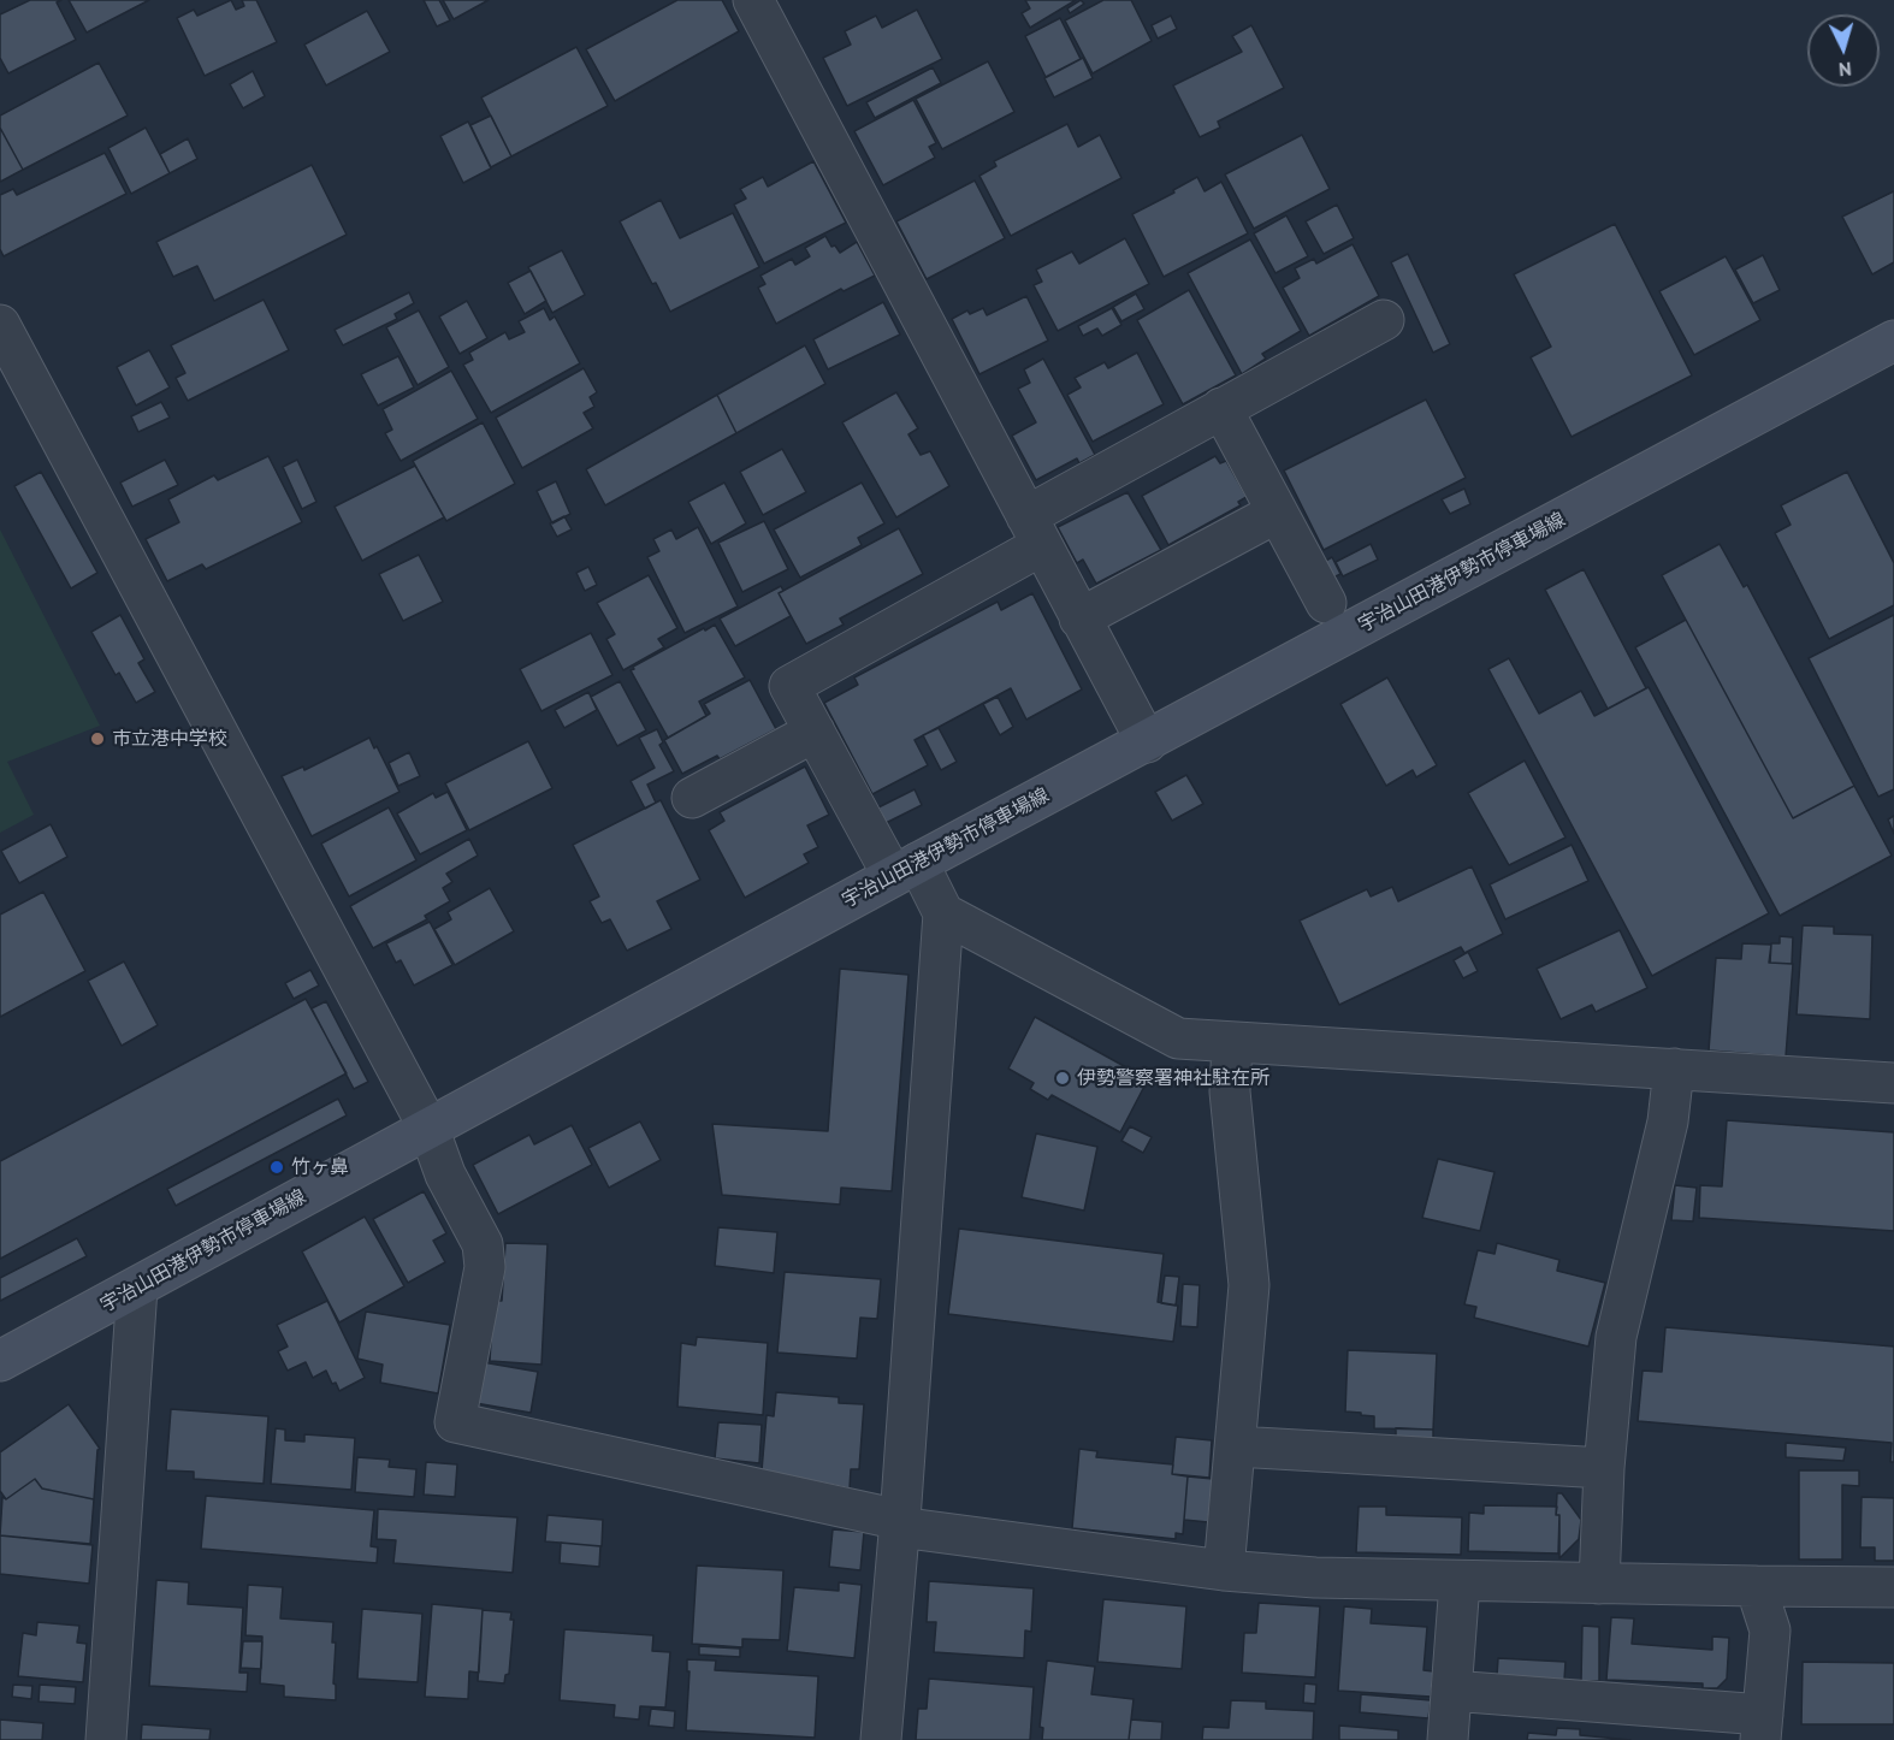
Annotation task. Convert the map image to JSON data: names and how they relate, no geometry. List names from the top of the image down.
{
  "streets": {
    "main road": ["宇治山田港伊勢市停車場線"]
  },
  "places": ["市立港中学校", "伊勢警察署神社駐在所", "竹ヶ鼻"],
  "north": "bottom"
}
